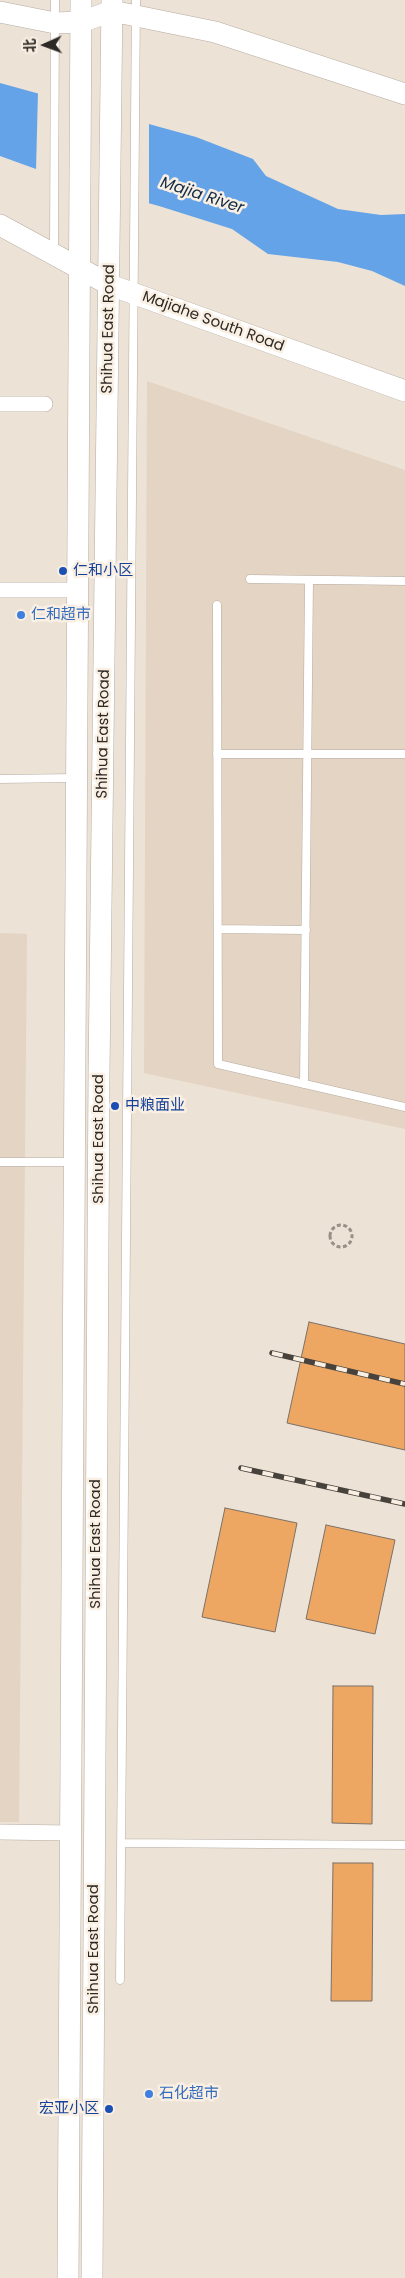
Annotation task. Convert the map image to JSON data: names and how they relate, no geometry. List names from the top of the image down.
{
  "streets": {
    "main road": ["Majiahe South Road", "Shihua East Road"]
  },
  "crossings": [
    ["Majiahe South Road", "Shihua East Road"]
  ],
  "water": ["Majia River"],
  "places": [
    "仁和小区",
    "仁和超市",
    "中粮面业",
    "石化超市",
    "宏亚小区"
  ],
  "north": "left"
}
